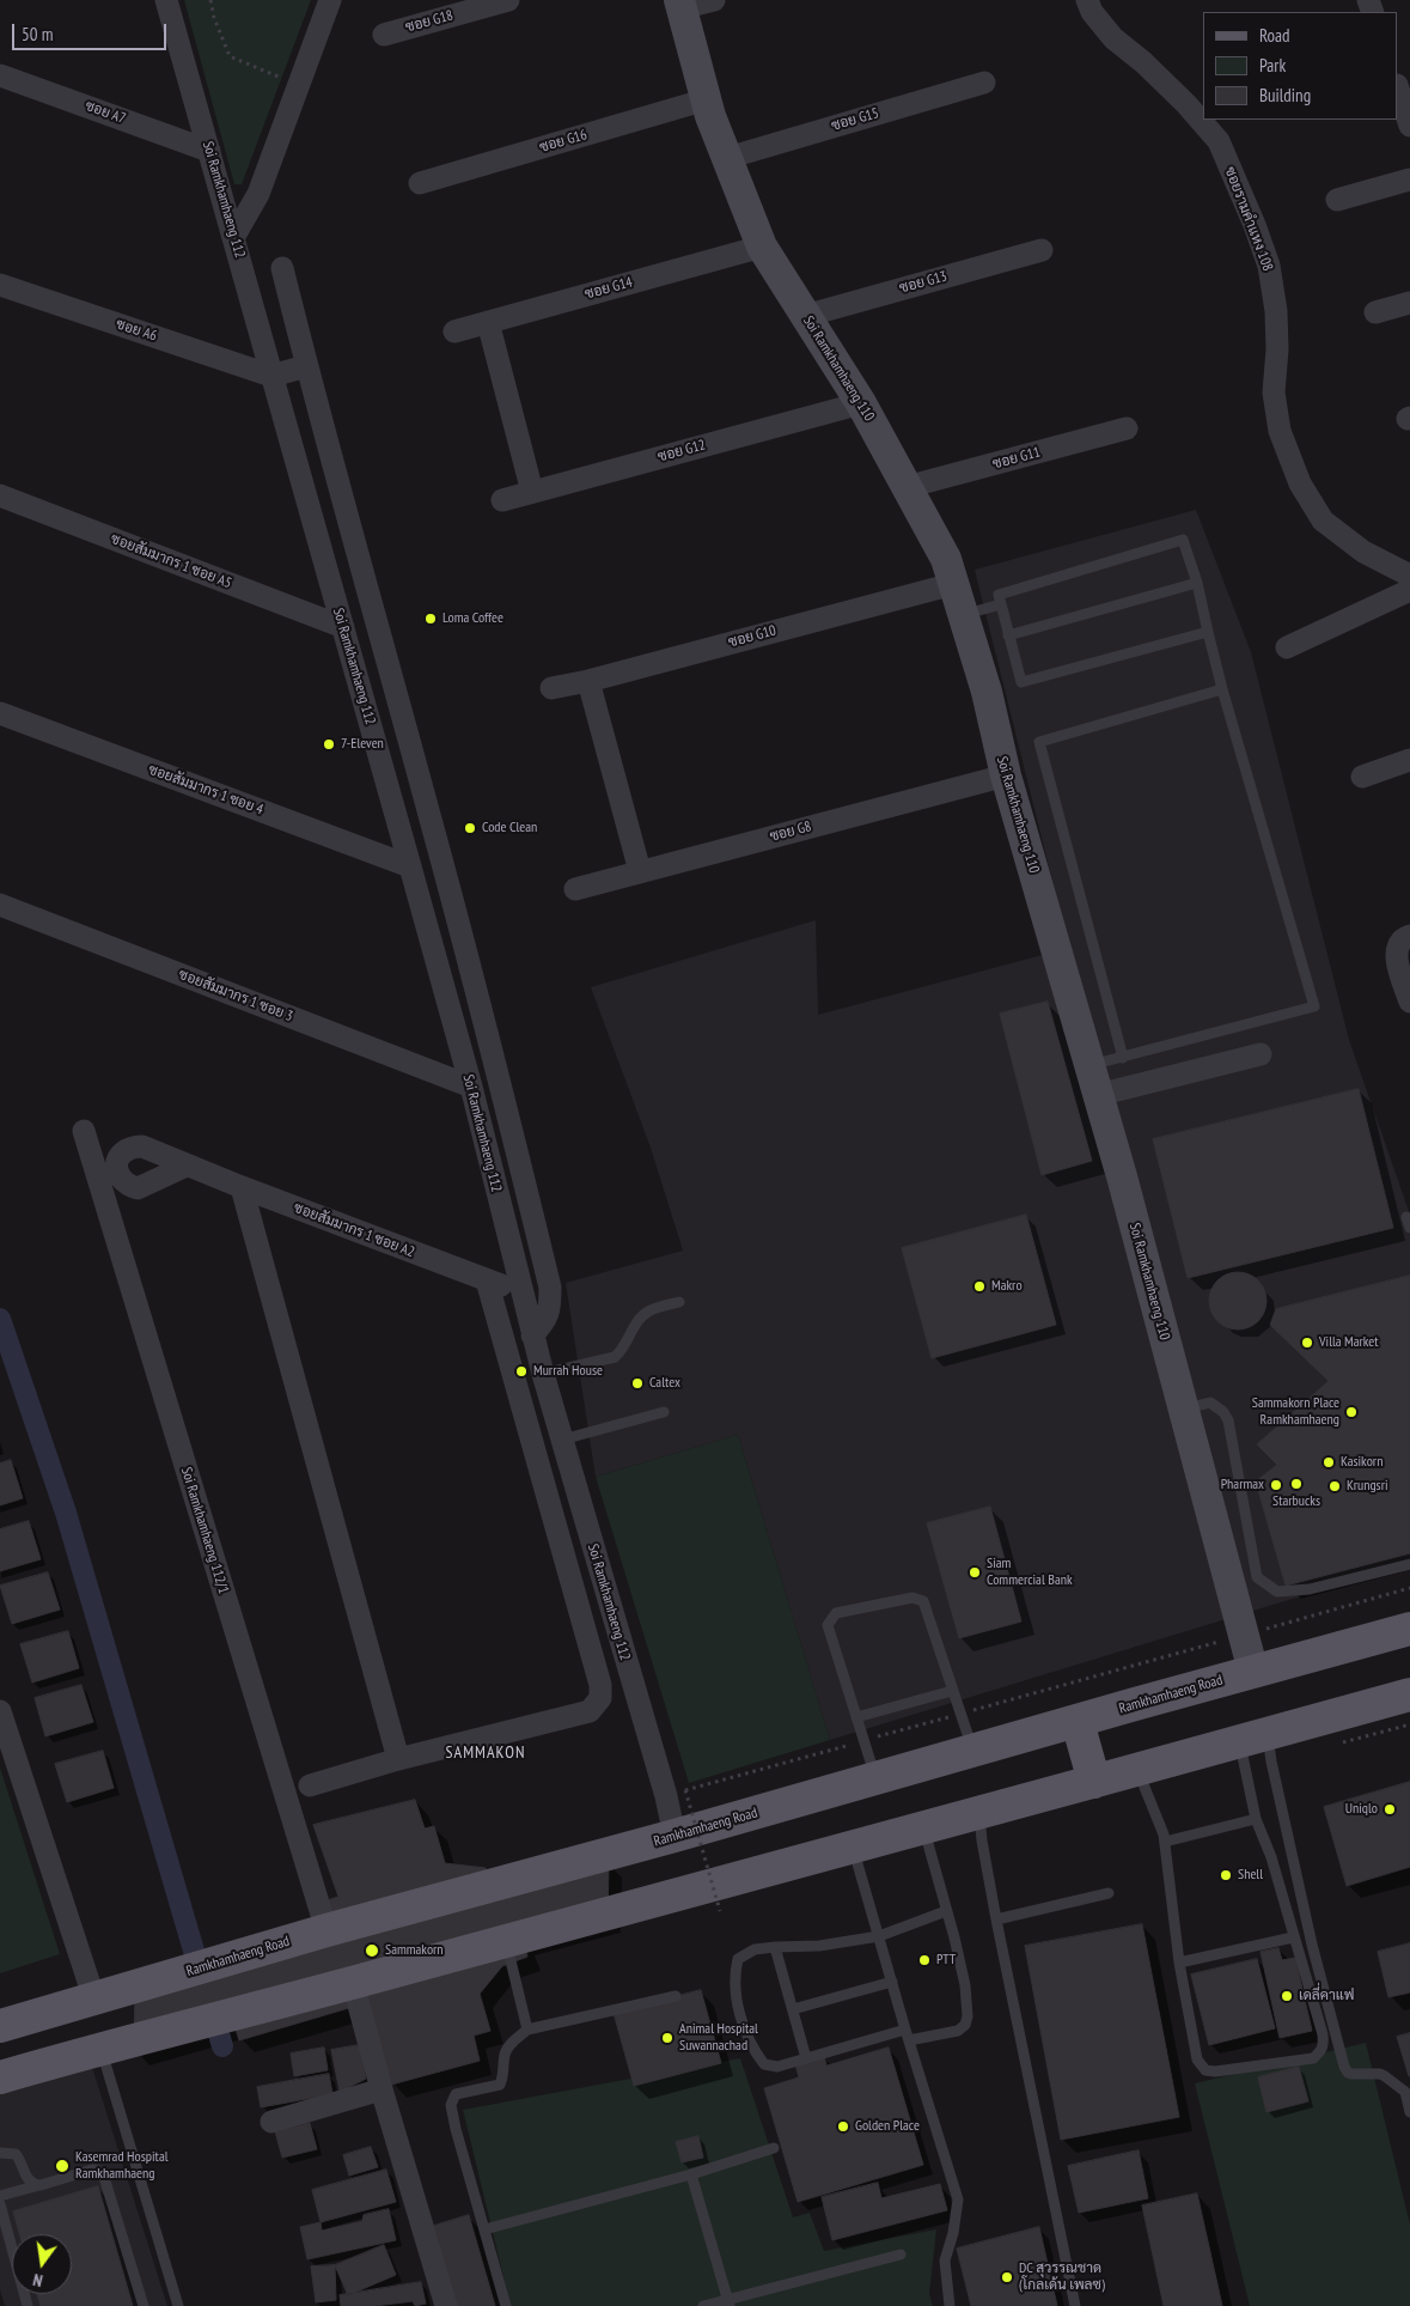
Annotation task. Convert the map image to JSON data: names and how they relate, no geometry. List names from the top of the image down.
{
  "streets": {
    "main road": ["Ramkhamhaeng Road"],
    "street": [
      "ซอย G18",
      "ซอย A7",
      "ซอย G15",
      "ซอย G16",
      "Soi Ramkhamhaeng 112",
      "ซอยรามคำแหง 108",
      "ซอย G13",
      "ซอย G14",
      "ซอย A6",
      "Soi Ramkhamhaeng 110",
      "ซอย G12",
      "ซอย G11",
      "ซอยสัมมากร 1 ซอย A5",
      "ซอย G10",
      "ซอยสัมมากร 1 ซอย 4",
      "ซอย G8",
      "ซอยสัมมากร 1 ซอย 3",
      "ซอยสัมมากร 1 ซอย A2",
      "Soi Ramkhamhaeng 112/1"
    ]
  },
  "crossings": [
    ["ซอย A7", "Soi Ramkhamhaeng 112"],
    ["ซอย G15", "Soi Ramkhamhaeng 110"],
    ["ซอย G16", "Soi Ramkhamhaeng 110"],
    ["Soi Ramkhamhaeng 112", "ซอย A6"],
    ["Soi Ramkhamhaeng 112", "ซอยสัมมากร 1 ซอย A5"],
    ["Soi Ramkhamhaeng 112", "ซอยสัมมากร 1 ซอย 4"],
    ["Soi Ramkhamhaeng 112", "ซอยสัมมากร 1 ซอย 3"],
    ["Soi Ramkhamhaeng 112", "ซอยสัมมากร 1 ซอย A2"],
    ["Soi Ramkhamhaeng 112", "Ramkhamhaeng Road"],
    ["ซอย G13", "Soi Ramkhamhaeng 110"],
    ["ซอย G14", "Soi Ramkhamhaeng 110"],
    ["Soi Ramkhamhaeng 110", "ซอย G12"],
    ["Soi Ramkhamhaeng 110", "ซอย G11"],
    ["Soi Ramkhamhaeng 110", "ซอย G10"],
    ["Soi Ramkhamhaeng 110", "ซอย G8"],
    ["Soi Ramkhamhaeng 110", "Ramkhamhaeng Road"],
    ["Soi Ramkhamhaeng 112/1", "Ramkhamhaeng Road"]
  ],
  "districts": ["SAMMAKON"],
  "places": [
    "Loma Coffee",
    "7-Eleven",
    "Code Clean",
    "Makro",
    "Villa Market",
    "Murrah House",
    "Caltex",
    "Sammakorn Place Ramkhamhaeng",
    "Kasikorn",
    "Starbucks",
    "Pharmax",
    "Krungsri",
    "Siam Commercial Bank",
    "Uniqlo",
    "Shell",
    "Sammakorn",
    "PTT",
    "เดลี่คาแฟ",
    "Animal Hospital Suwannachad",
    "Golden Place",
    "Kasemrad Hospital Ramkhamhaeng",
    "DC สุวรรณชาด (โกลเด้น เพลซ)"
  ],
  "legend": ["Road", "Park", "Building"],
  "scale_bar": "50 m",
  "north": "bottom"
}
